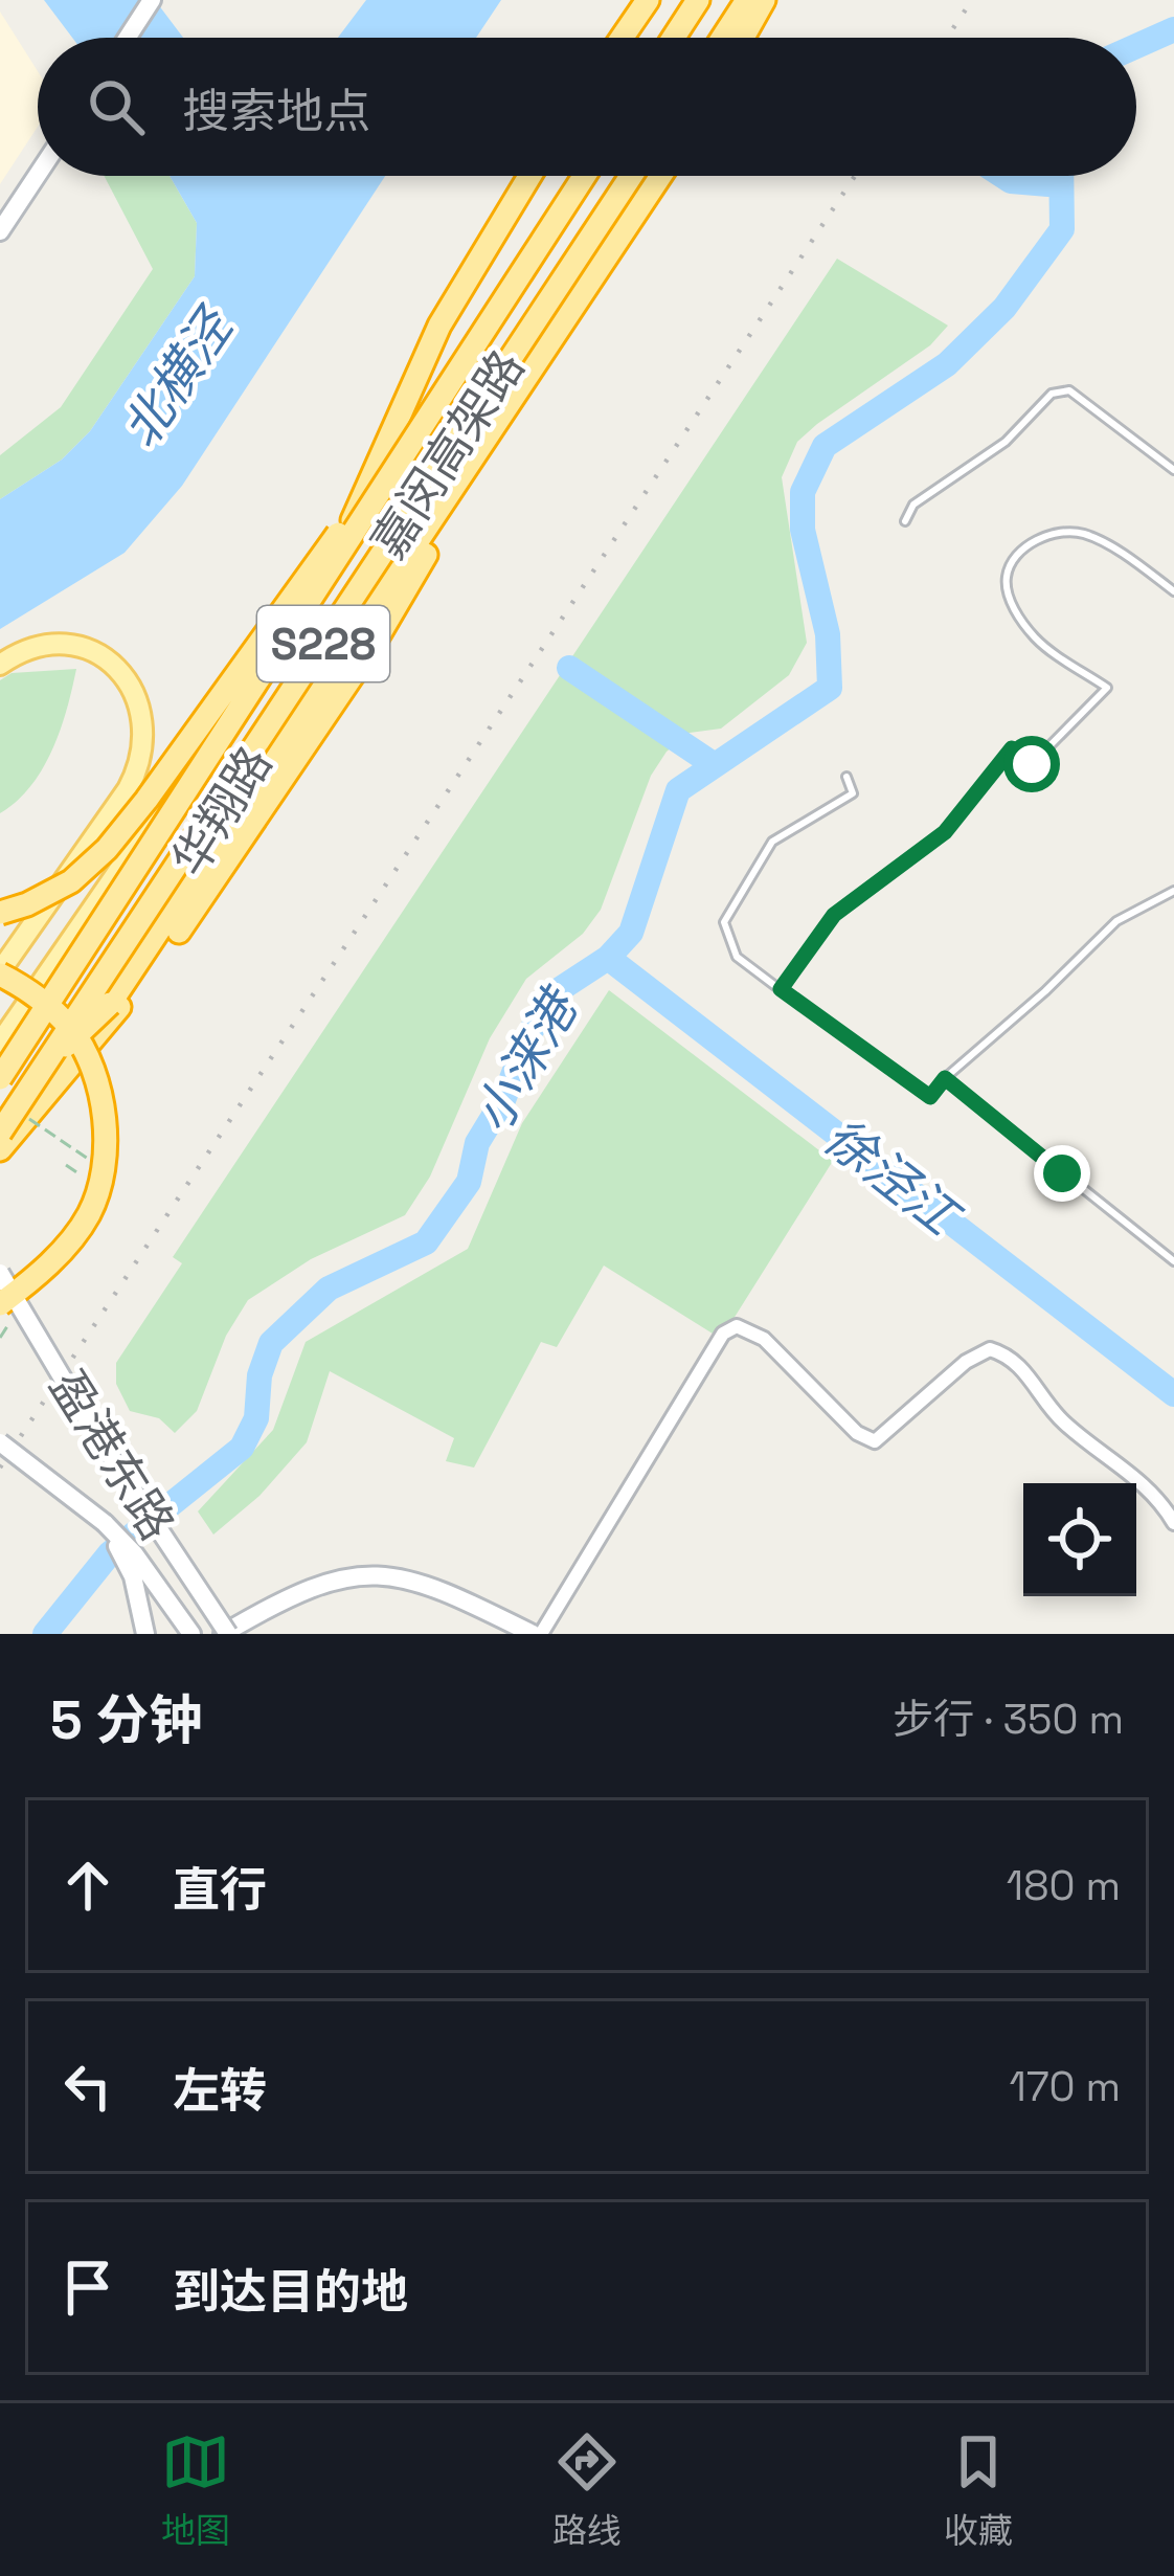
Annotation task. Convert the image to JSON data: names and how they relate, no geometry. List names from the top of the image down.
{
  "streets": {
    "highway": ["嘉闵高架路", "S228"],
    "main road": ["华翔路", "盈港东路"]
  },
  "water": ["北横泾", "小涞港", "徐泾江"],
  "page": {
    "search": "搜索地点",
    "heading": ["5 分钟", "步行 · 350 m"],
    "list": [
      ["直行", "180 m"],
      ["左转", "170 m"],
      "到达目的地"
    ],
    "nav": ["地图", "路线", "收藏"]
  }
}
